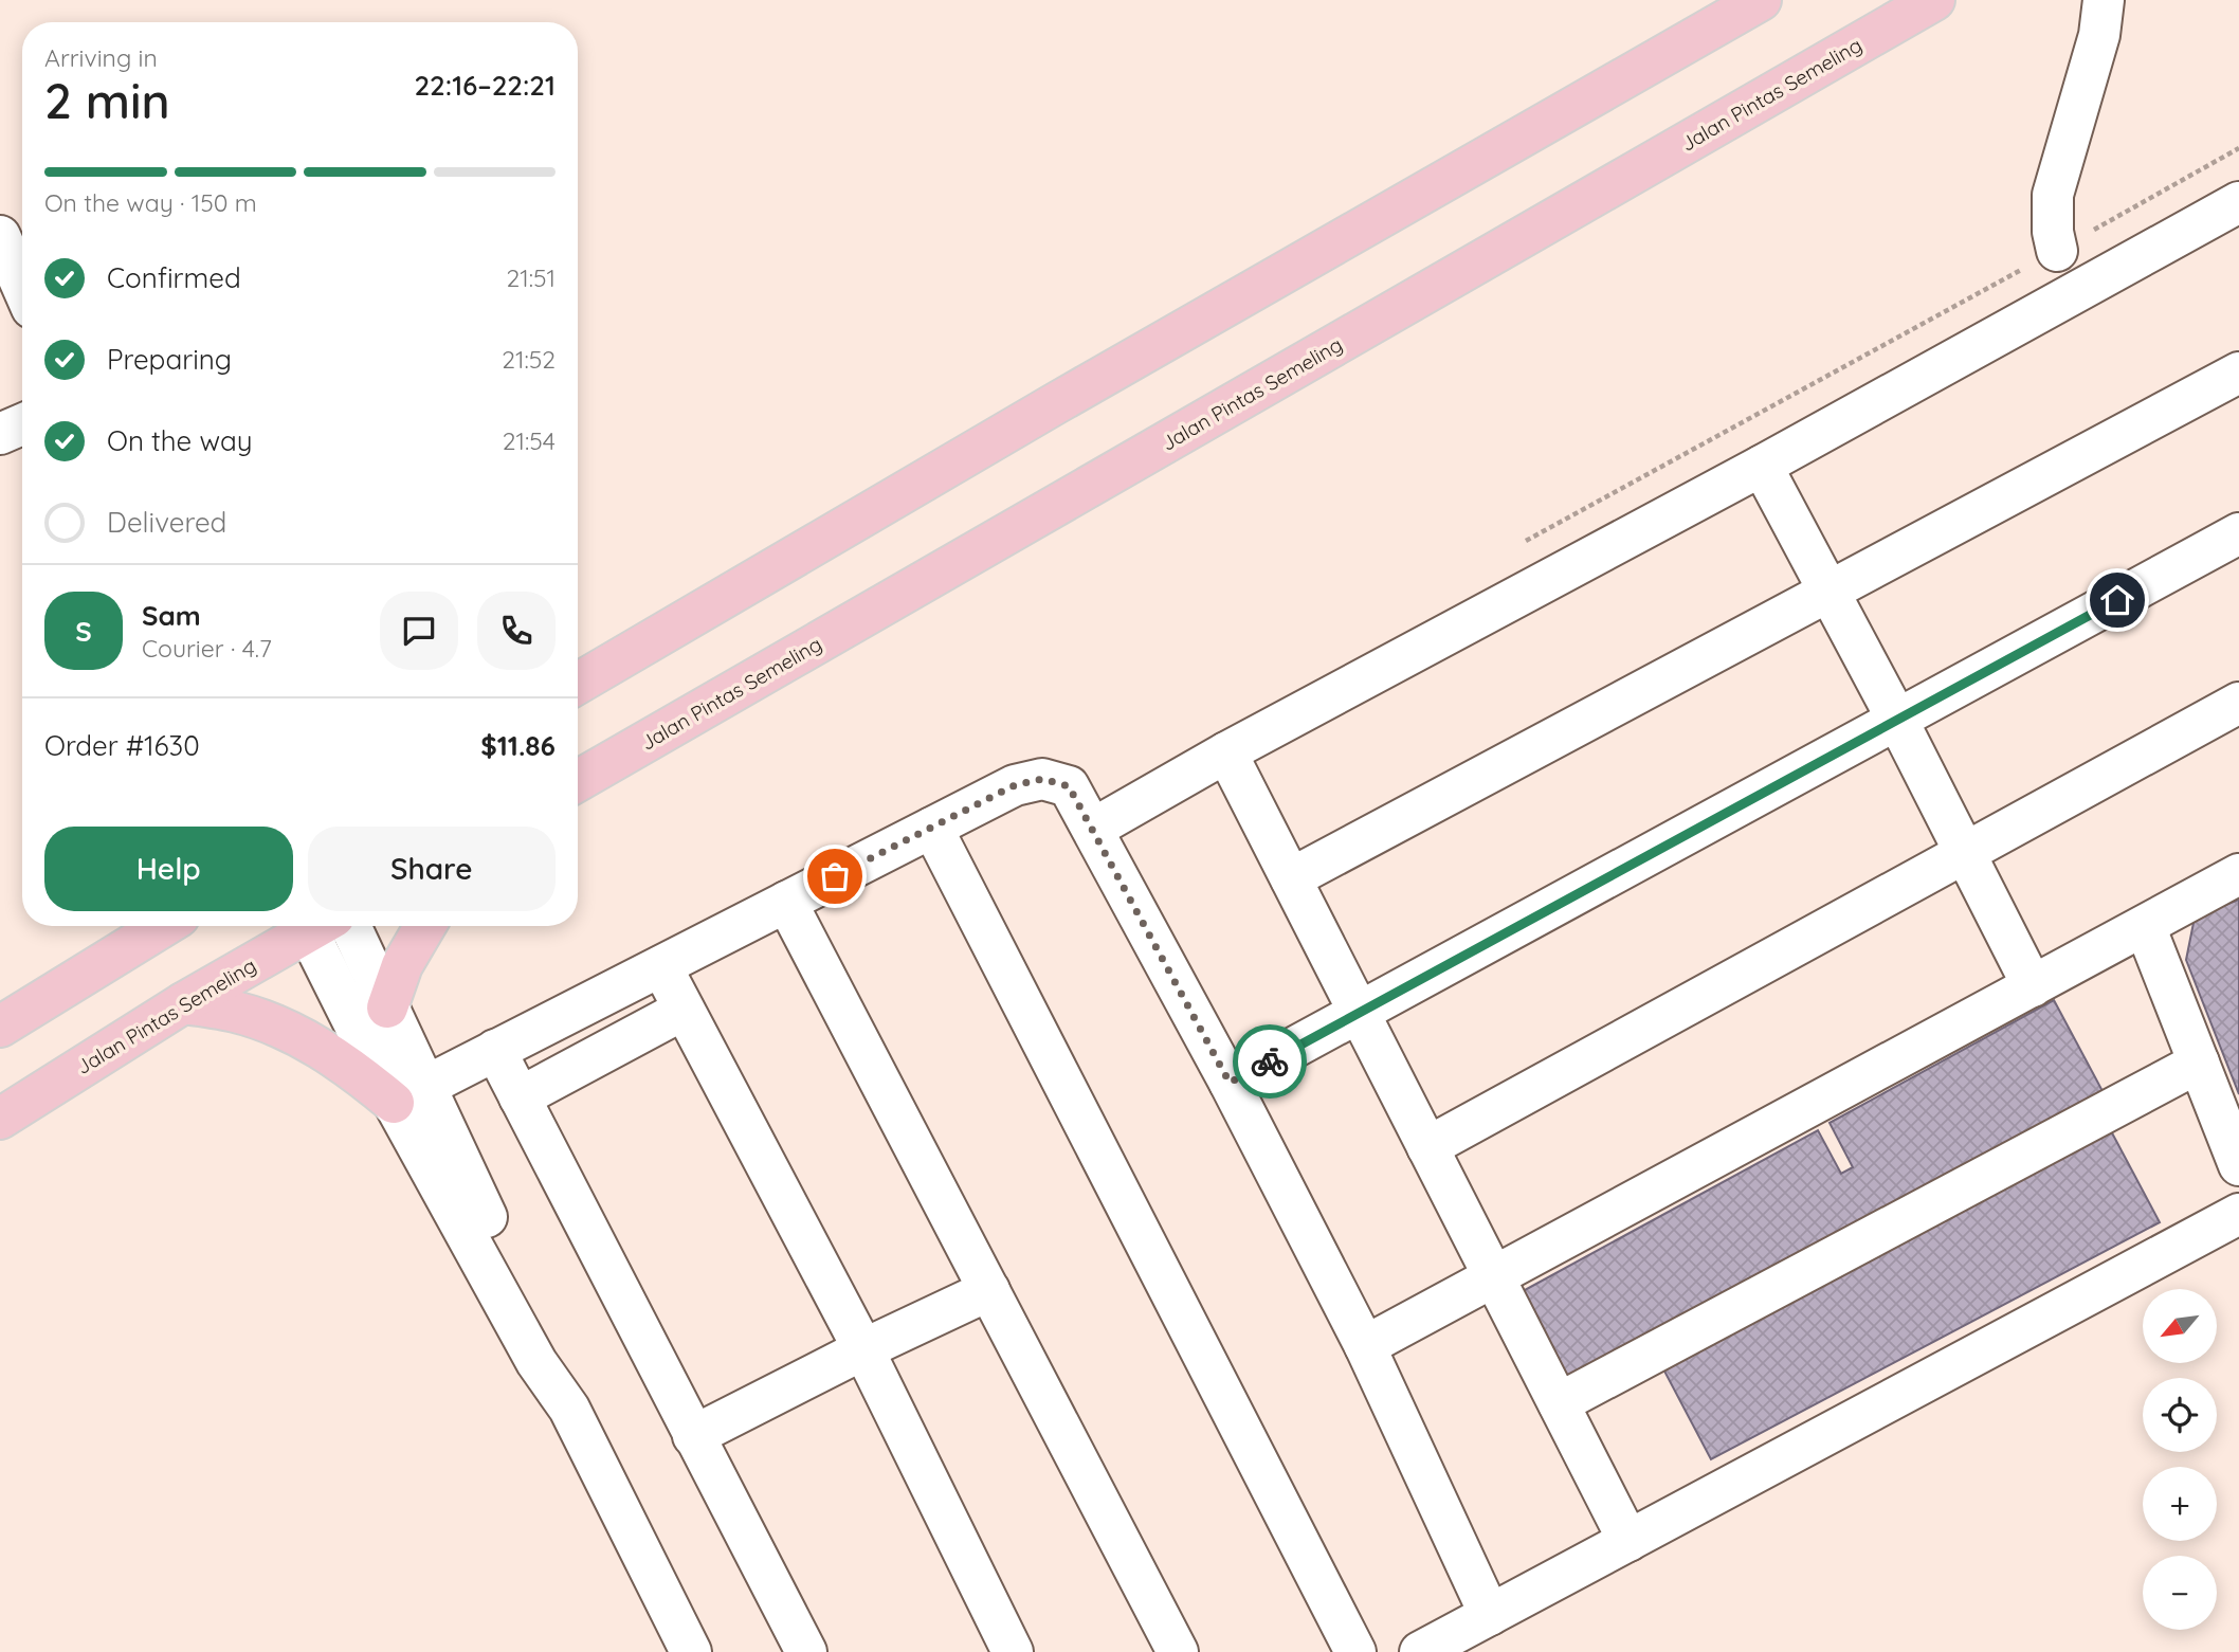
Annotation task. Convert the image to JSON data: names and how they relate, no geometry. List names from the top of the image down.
{
  "streets": {
    "main road": ["Jalan Pintas Semeling"]
  },
  "north": "bottom left",
  "page": {
    "heading": ["2 min", "Arriving in", "22:16–22:21"],
    "panel": [
      "Sam",
      "Courier · 4.7",
      "Order #1630",
      "$11.86"
    ],
    "bar": "On the way · 150 m",
    "list": [
      ["Confirmed", "21:51"],
      ["Preparing", "21:52"],
      ["On the way", "21:54"],
      "Delivered"
    ],
    "round": "S",
    "buttons": ["Help", "Share"],
    "map_buttons": ["+", "−"]
  }
}
